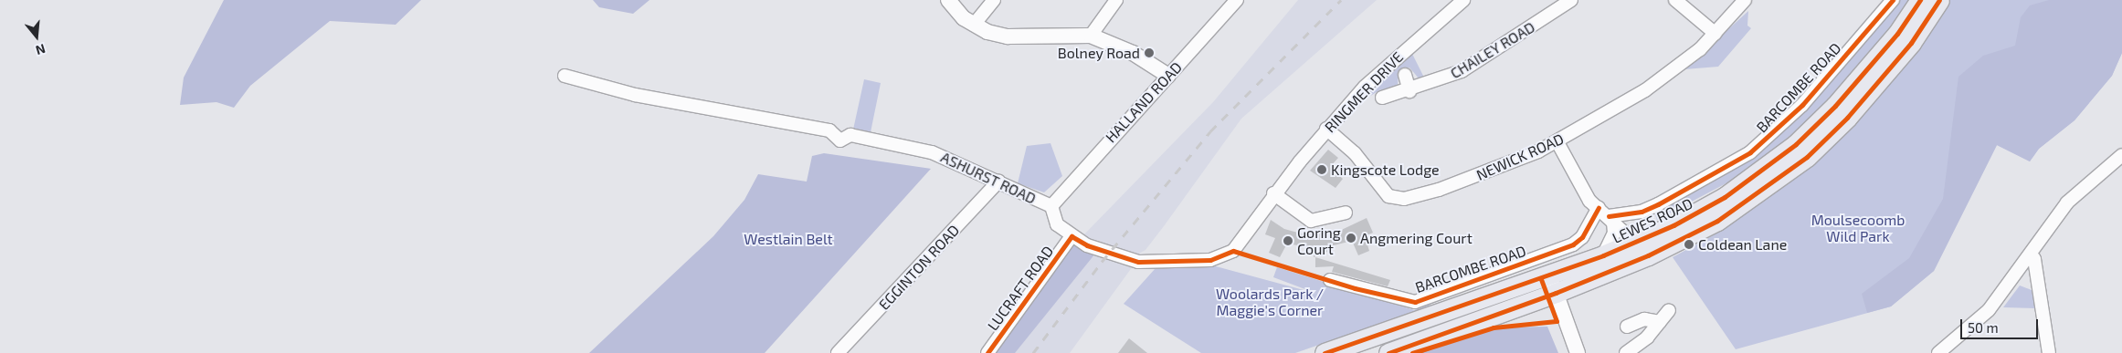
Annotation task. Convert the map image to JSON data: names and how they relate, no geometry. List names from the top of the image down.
{
  "streets": {
    "main road": ["LEWES ROAD"],
    "street": [
      "CHAILEY ROAD",
      "BARCOMBE ROAD",
      "RINGMER DRIVE",
      "HALLAND ROAD",
      "NEWICK ROAD",
      "ASHURST ROAD",
      "EGGINTON ROAD",
      "LUCRAFT ROAD"
    ]
  },
  "crossings": [
    ["RINGMER DRIVE", "NEWICK ROAD"],
    ["RINGMER DRIVE", "ASHURST ROAD"],
    ["HALLAND ROAD", "ASHURST ROAD"],
    ["ASHURST ROAD", "EGGINTON ROAD"],
    ["ASHURST ROAD", "LUCRAFT ROAD"]
  ],
  "parks": ["Moulsecoomb Wild Park", "Westlain Belt", "Woolards Park / Maggie's Corner"],
  "places": [
    "Bolney Road",
    "Kingscote Lodge",
    "Angmering Court",
    "Goring Court",
    "Coldean Lane"
  ],
  "scale_bar": "50 m",
  "north": "bottom"
}
